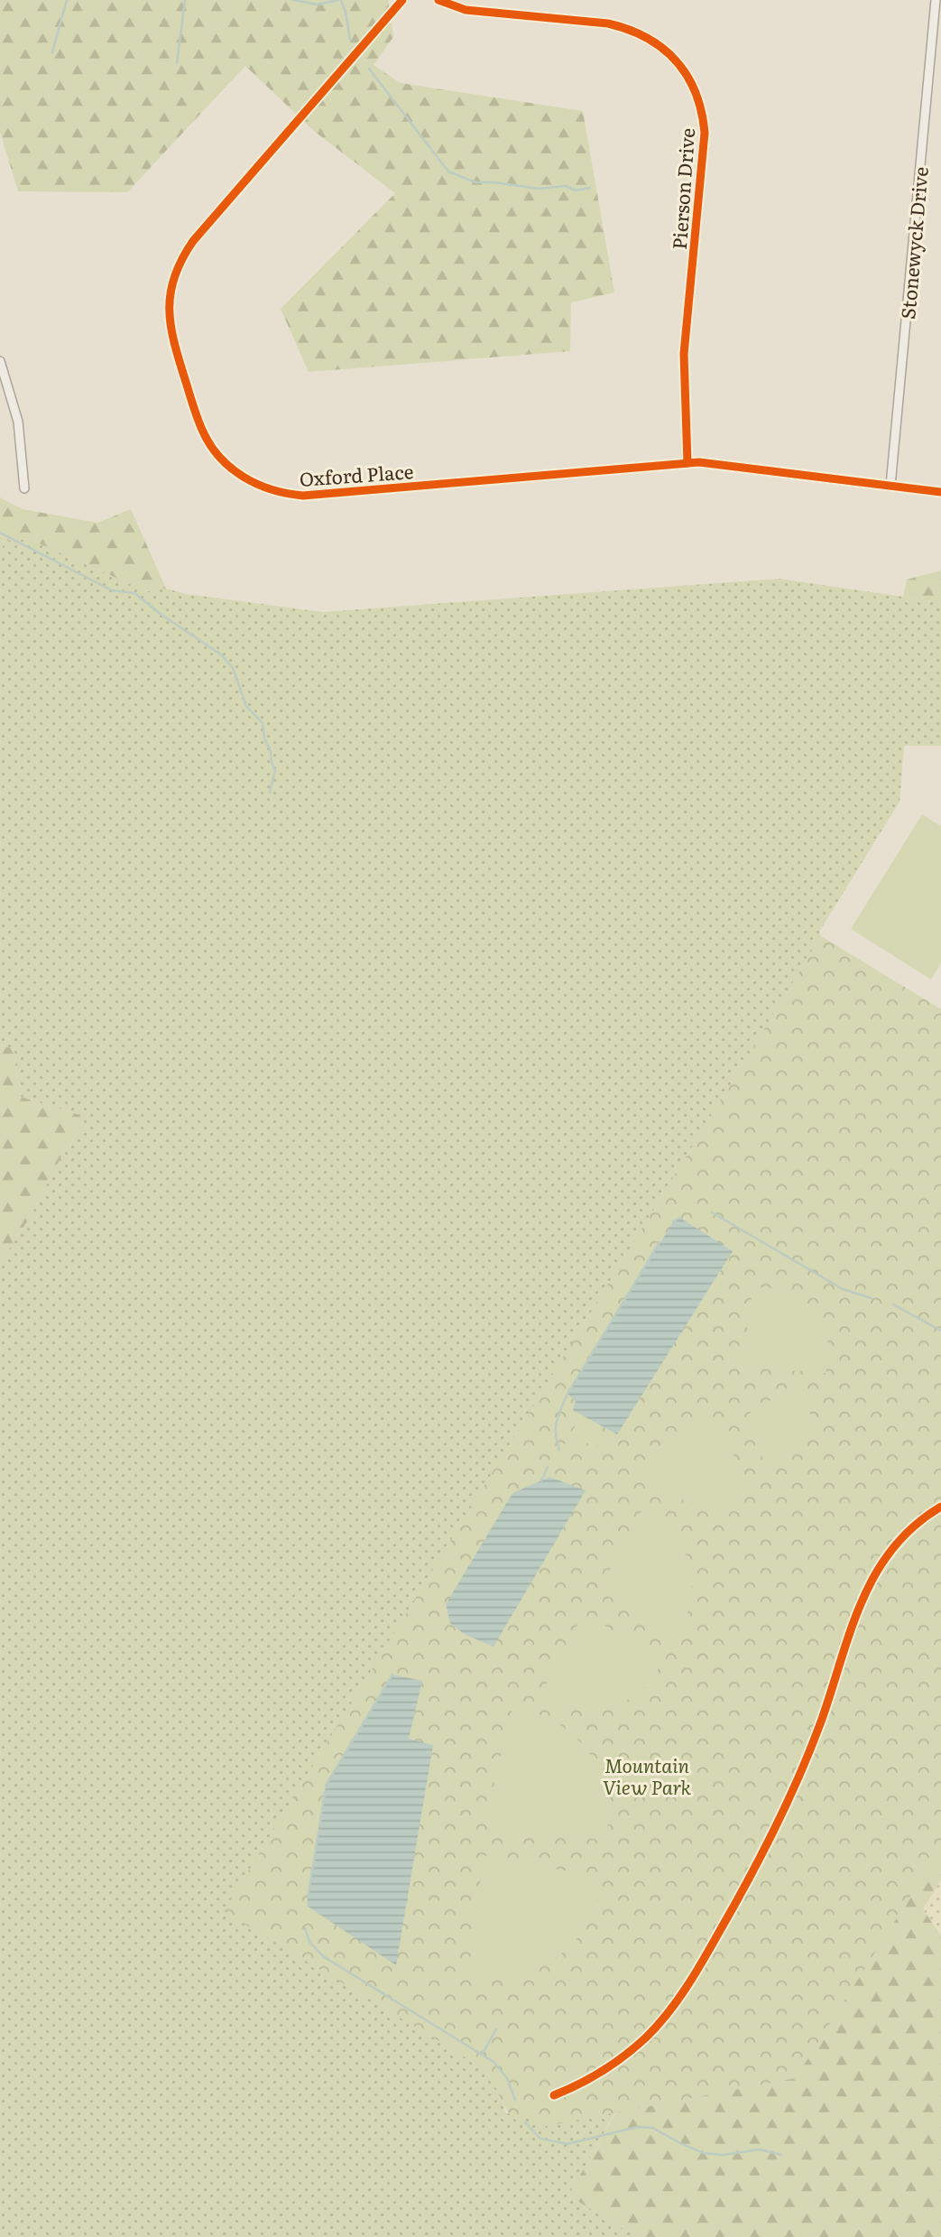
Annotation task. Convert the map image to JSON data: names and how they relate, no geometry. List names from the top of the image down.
{
  "streets": {
    "street": ["Pierson Drive", "Stonewyck Drive", "Oxford Place"]
  },
  "crossings": [
    ["Pierson Drive", "Oxford Place"],
    ["Stonewyck Drive", "Oxford Place"]
  ],
  "parks": ["Mountain View Park"]
}
